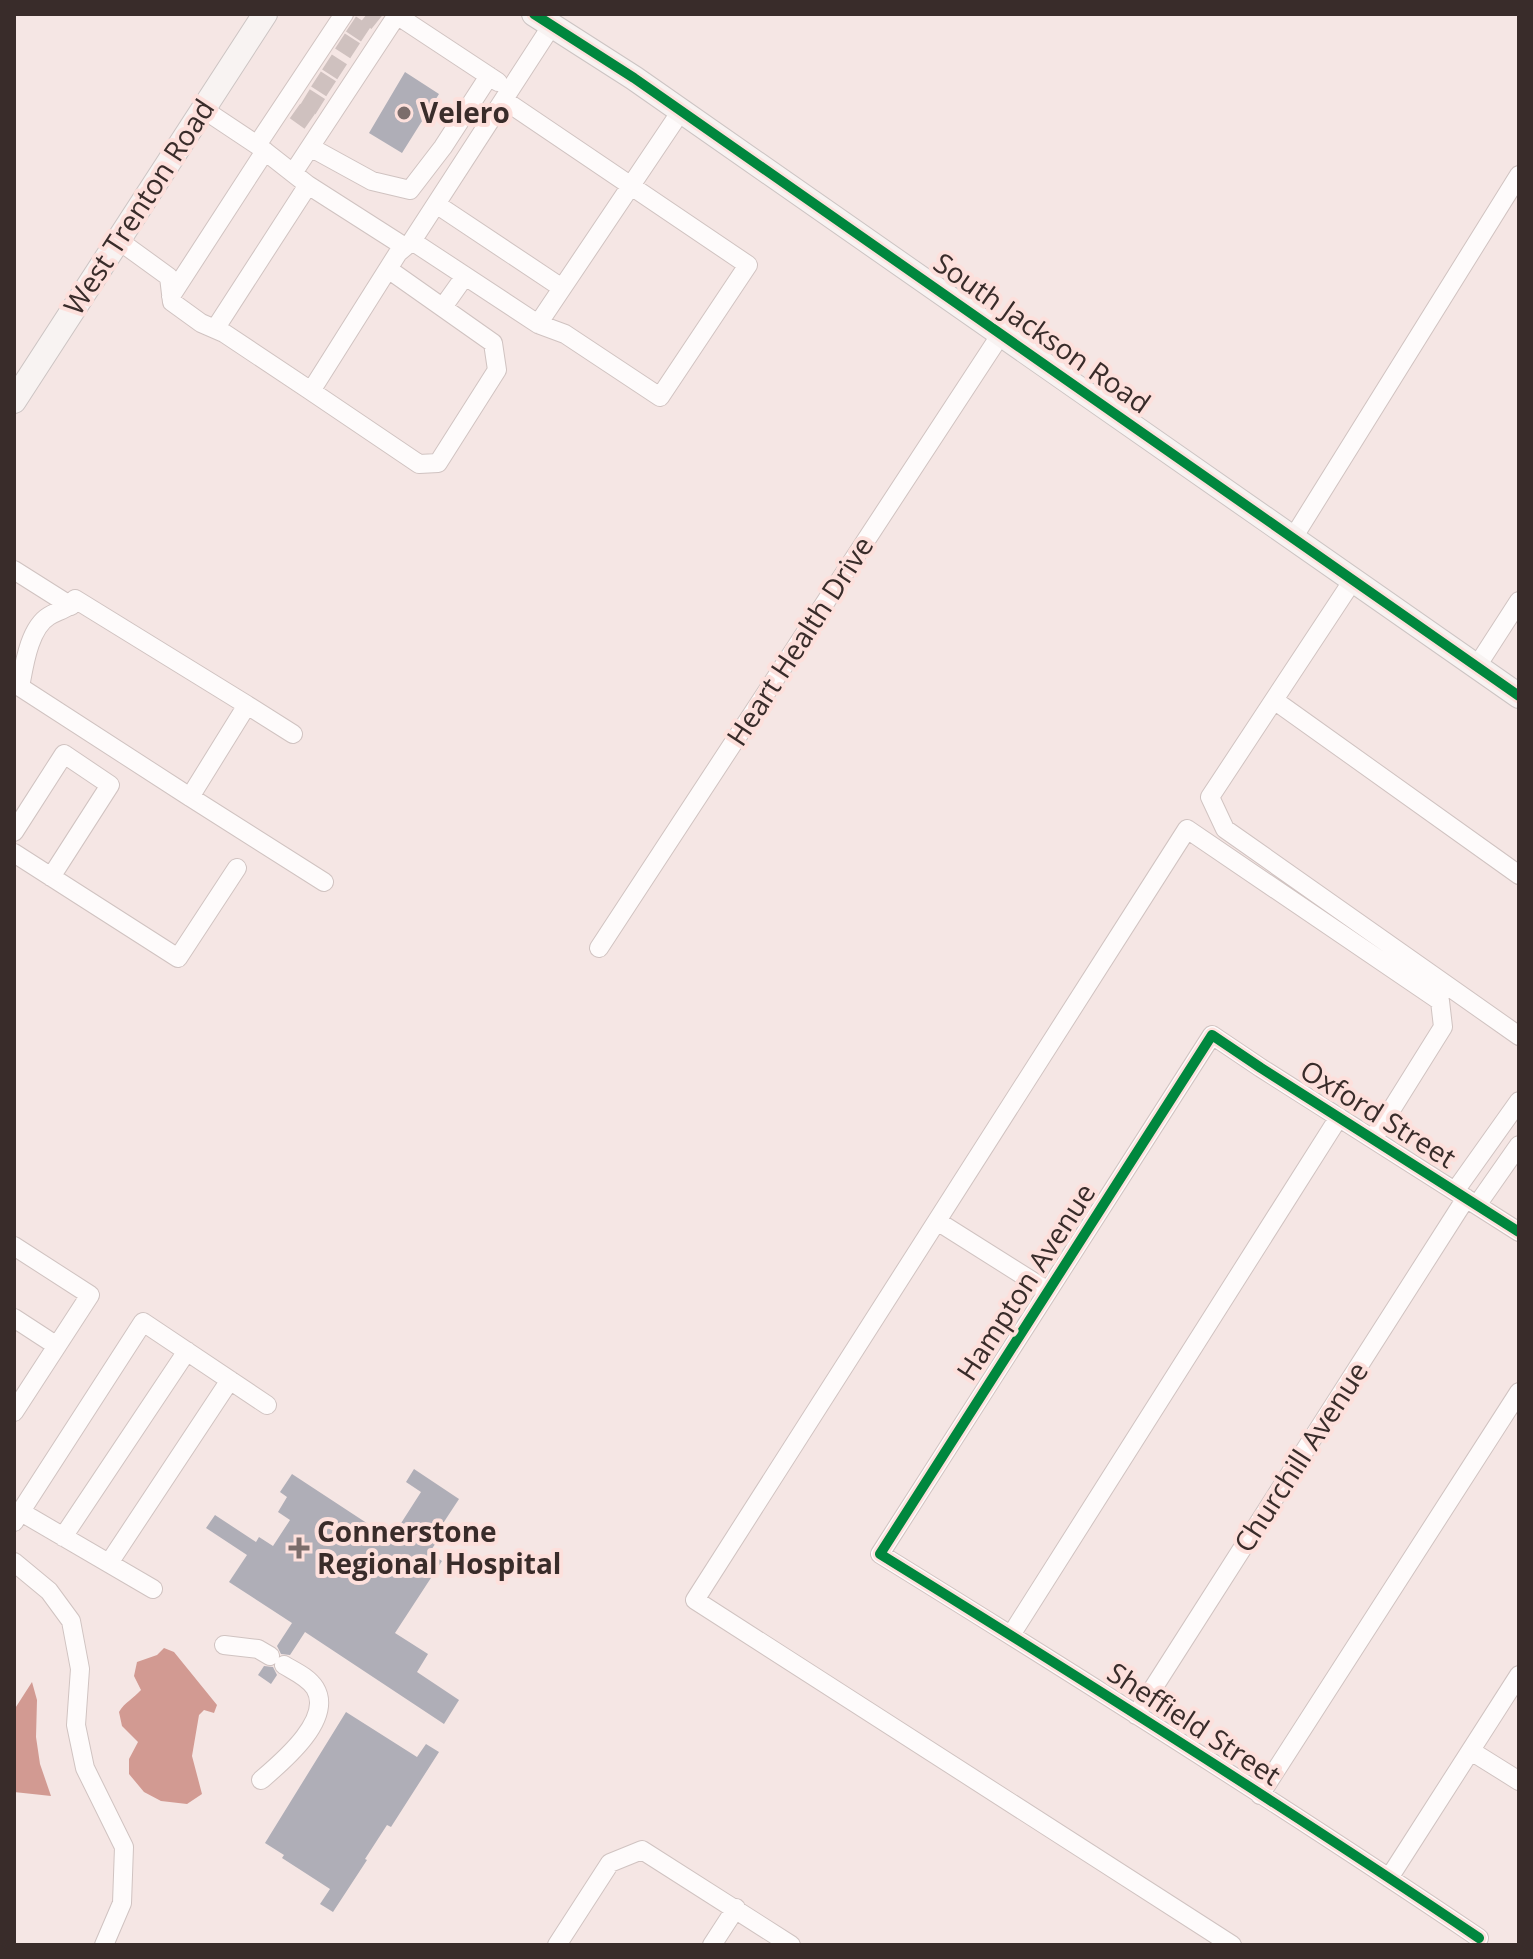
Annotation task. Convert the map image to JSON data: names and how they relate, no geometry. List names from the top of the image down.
{
  "streets": {
    "main road": ["West Trenton Road", "South Jackson Road"],
    "street": [
      "Heart Health Drive",
      "Oxford Street",
      "Hampton Avenue",
      "Churchill Avenue",
      "Sheffield Street"
    ]
  },
  "crossings": [
    ["South Jackson Road", "Heart Health Drive"],
    ["Oxford Street", "Hampton Avenue"],
    ["Oxford Street", "Churchill Avenue"],
    ["Hampton Avenue", "Sheffield Street"],
    ["Churchill Avenue", "Sheffield Street"]
  ],
  "places": {
    "other": ["Velero"],
    "health": ["Connerstone Regional Hospital"]
  }
}
